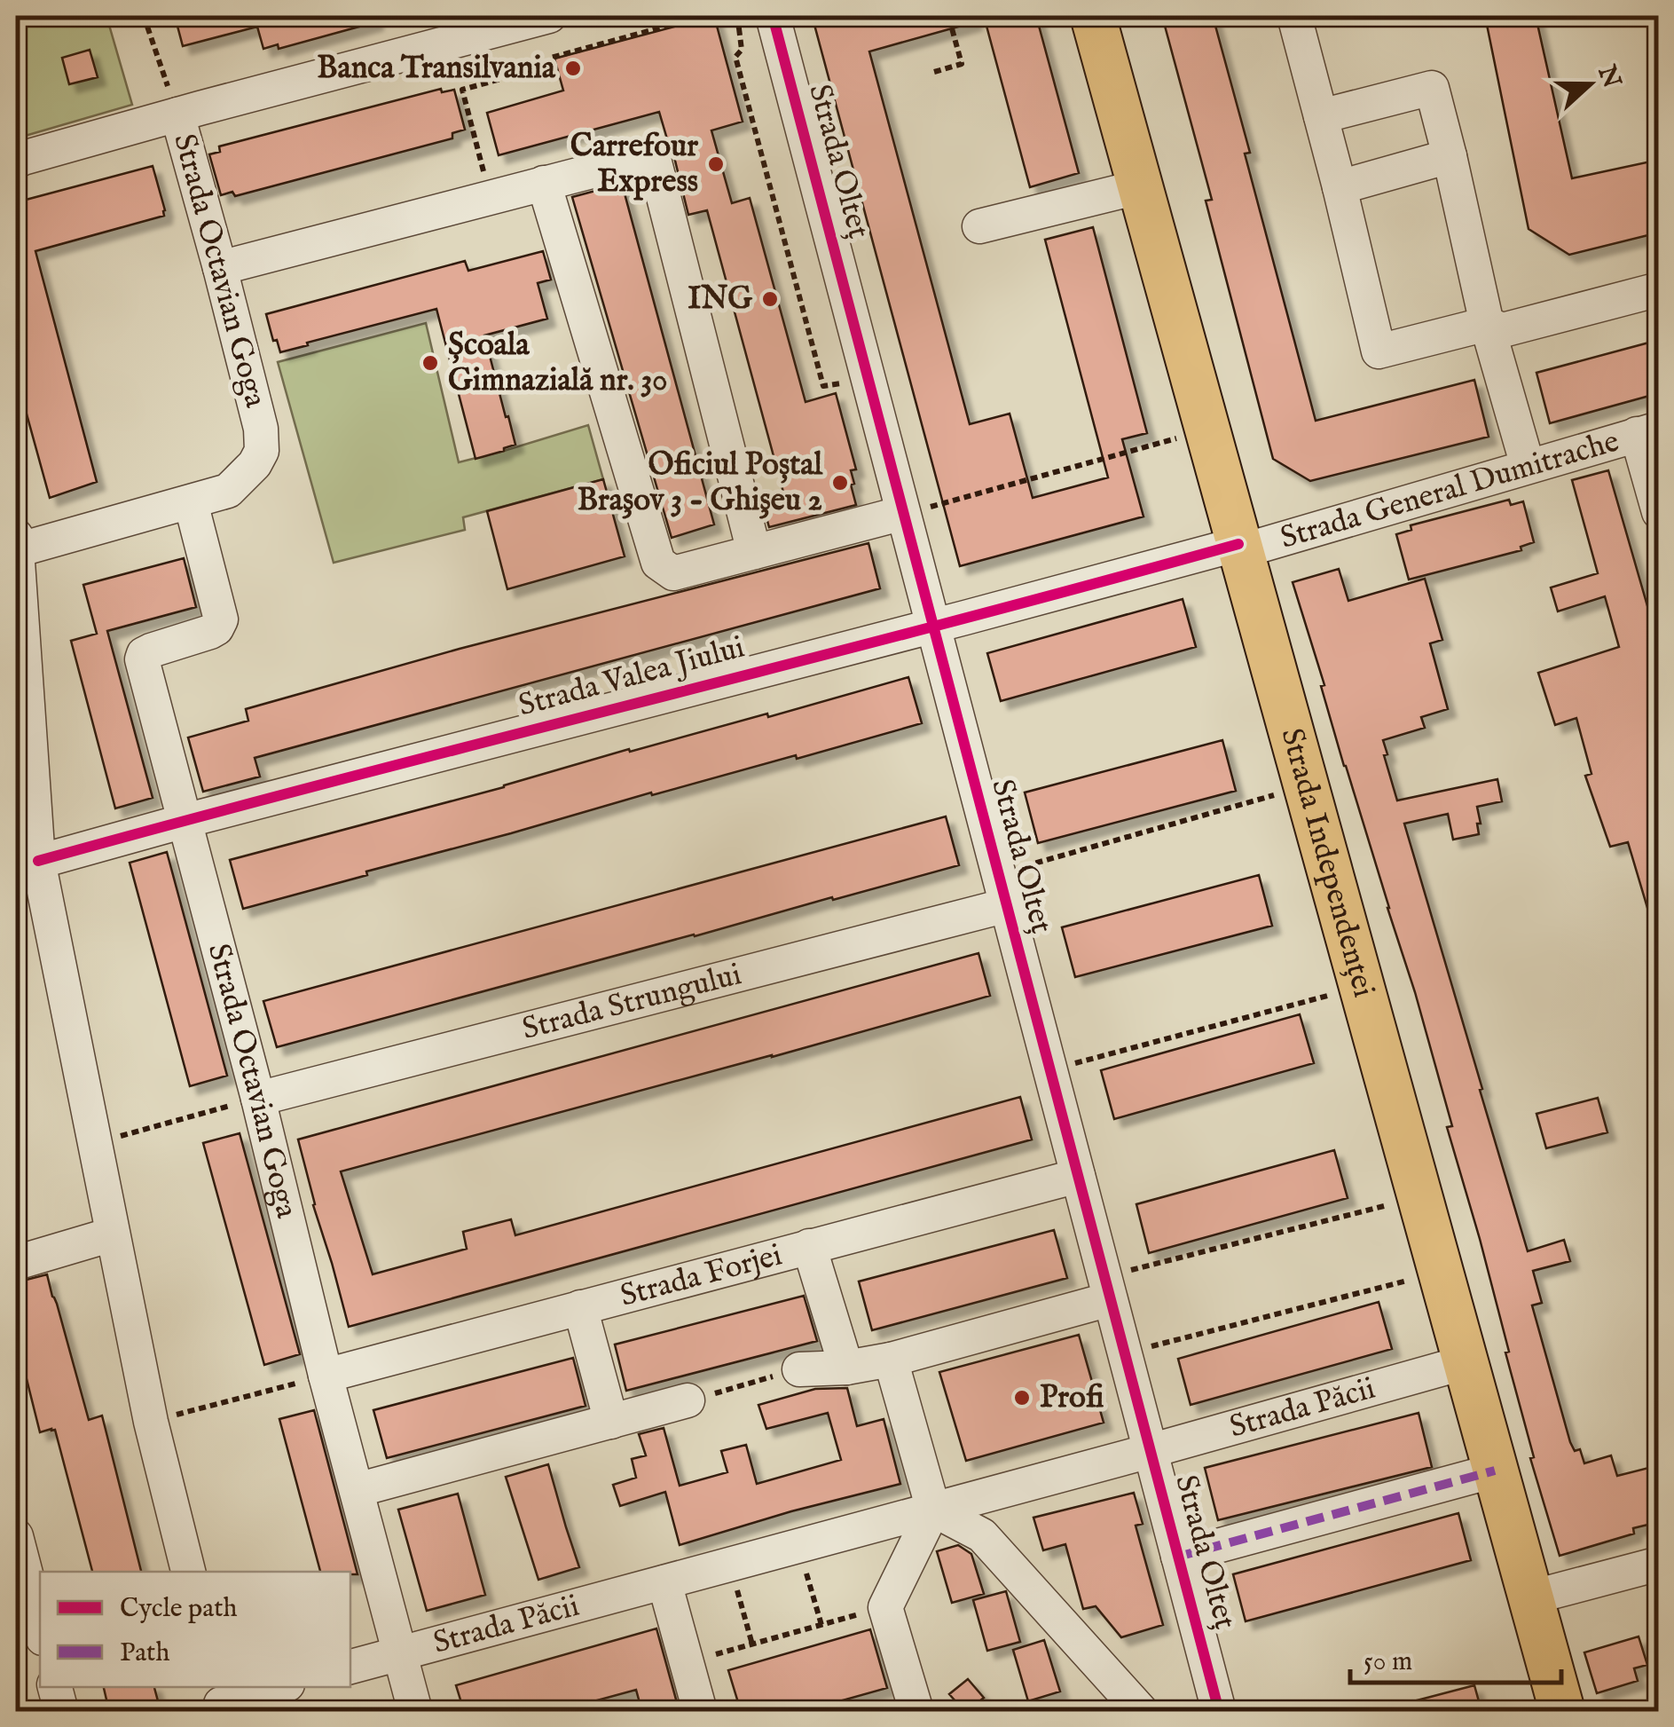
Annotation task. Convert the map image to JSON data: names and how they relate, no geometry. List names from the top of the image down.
{
  "streets": {
    "main road": ["Strada Independenței"],
    "street": [
      "Strada Olteț",
      "Strada Octavian Goga",
      "Strada General Dumitrache",
      "Strada Valea Jiului",
      "Strada Strungului",
      "Strada Forjei",
      "Strada Păcii"
    ]
  },
  "crossings": [
    ["Strada Olteț", "Strada Valea Jiului"],
    ["Strada Olteț", "Strada Strungului"],
    ["Strada Olteț", "Strada Forjei"],
    ["Strada Olteț", "Strada Păcii"],
    ["Strada Octavian Goga", "Strada Valea Jiului"],
    ["Strada Octavian Goga", "Strada Strungului"],
    ["Strada Octavian Goga", "Strada Forjei"],
    ["Strada Octavian Goga", "Strada Păcii"],
    ["Strada General Dumitrache", "Strada Valea Jiului"],
    ["Strada General Dumitrache", "Strada Independenței"],
    ["Strada Valea Jiului", "Strada Independenței"],
    ["Strada Independenței", "Strada Păcii"]
  ],
  "places": [
    "Banca Transilvania",
    "Carrefour Express",
    "ING",
    "Școala Gimnazială nr. 30",
    "Oficiul Poștal Braşov 3 - Ghişeu 2",
    "Profi"
  ],
  "legend": ["Cycle path", "Path"],
  "scale_bar": "50 m",
  "north": "right"
}
